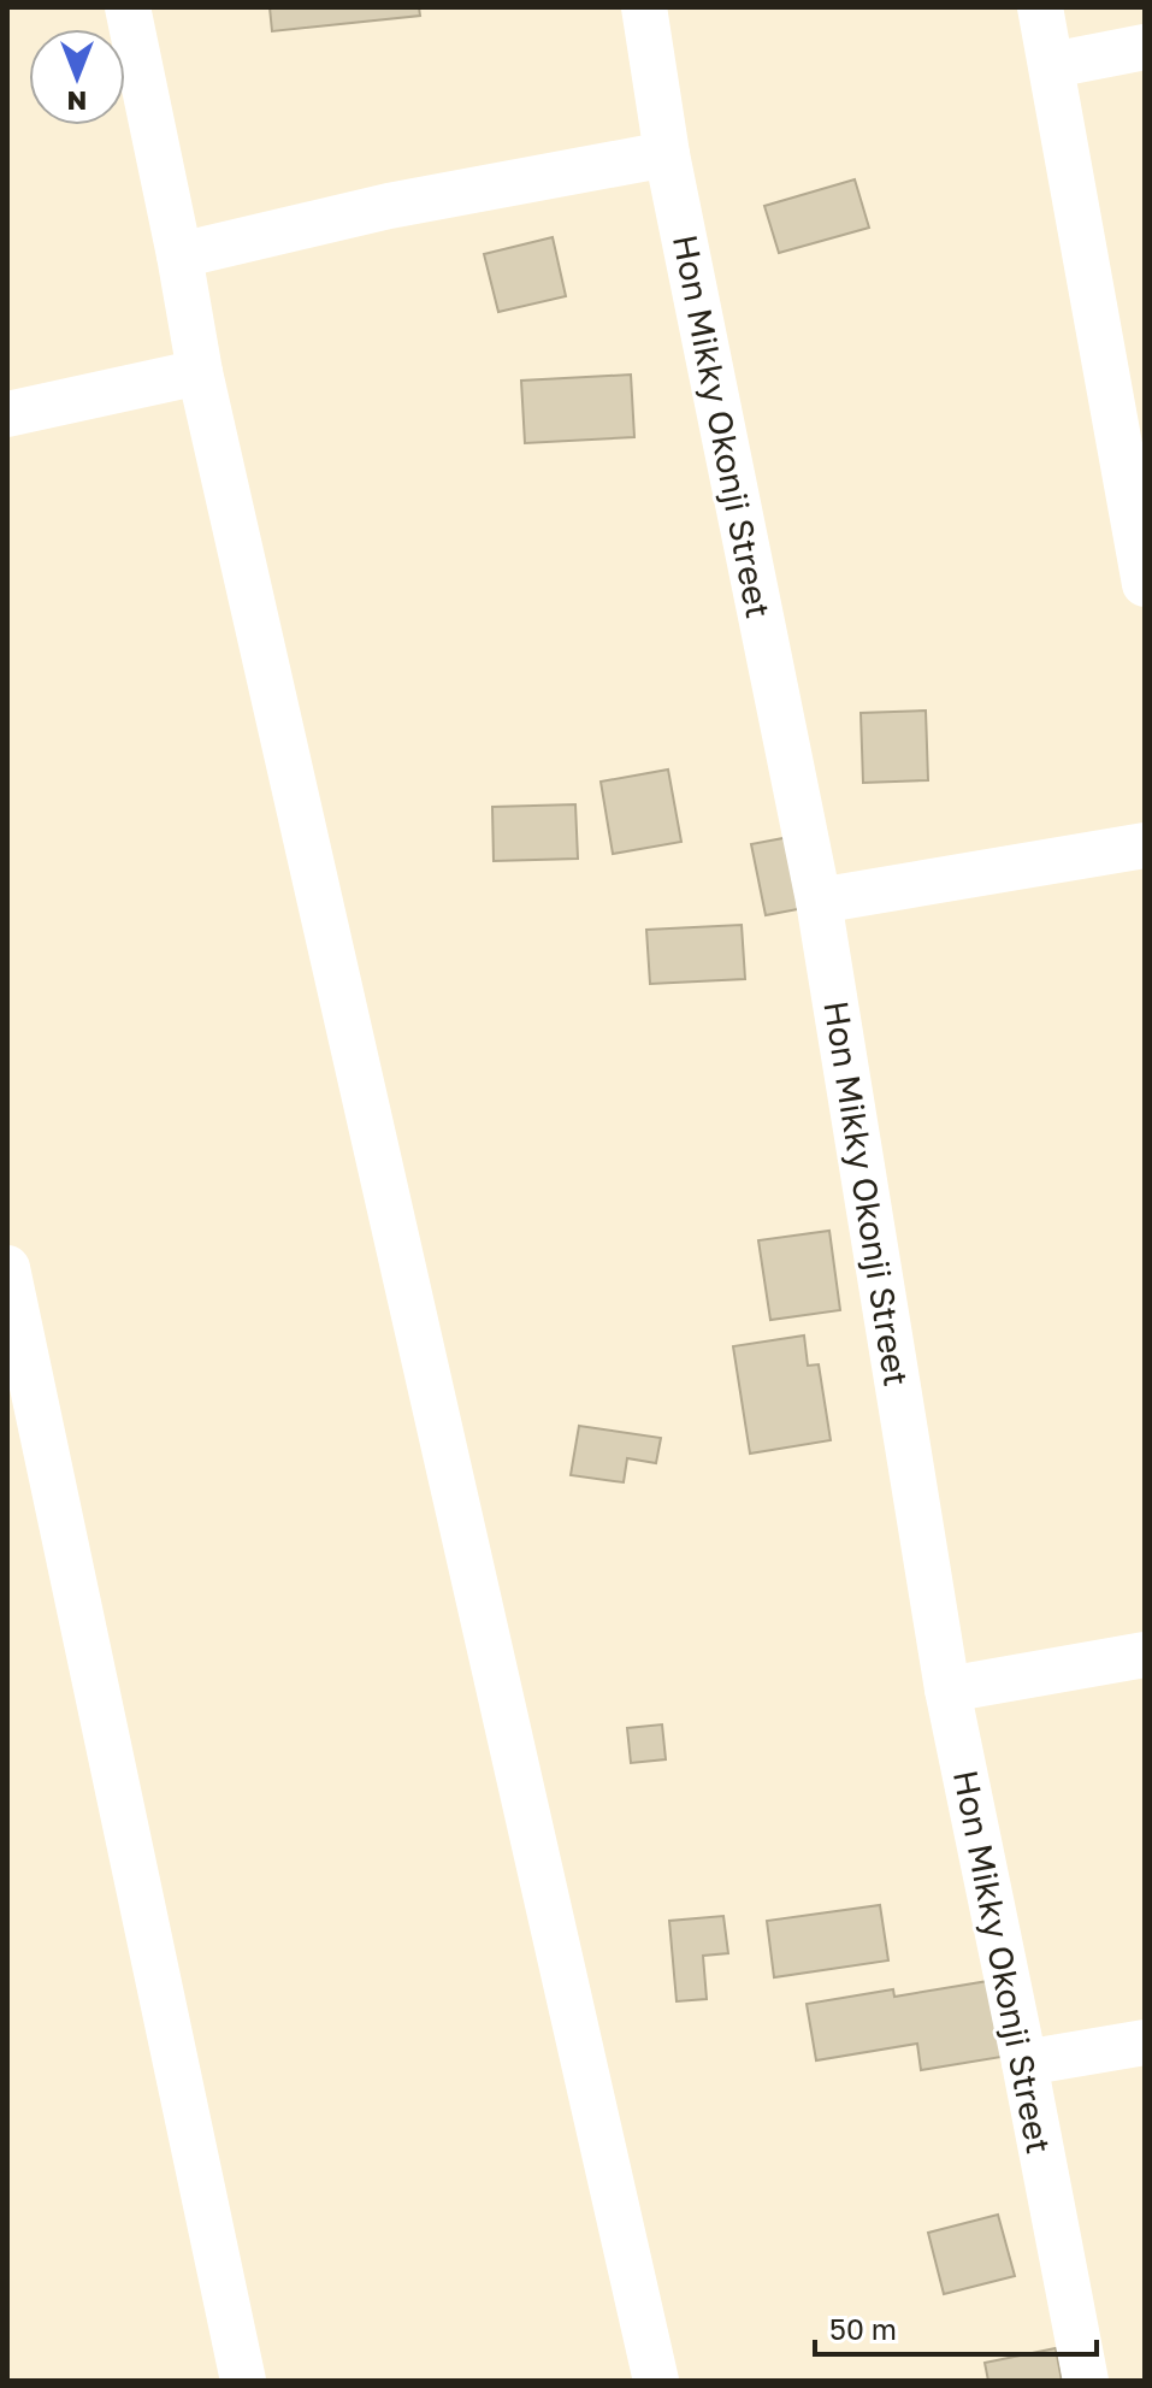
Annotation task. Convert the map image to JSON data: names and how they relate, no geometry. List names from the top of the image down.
{
  "streets": {
    "street": ["Hon Mikky Okonji Street"]
  },
  "scale_bar": "50 m",
  "north": "bottom"
}
